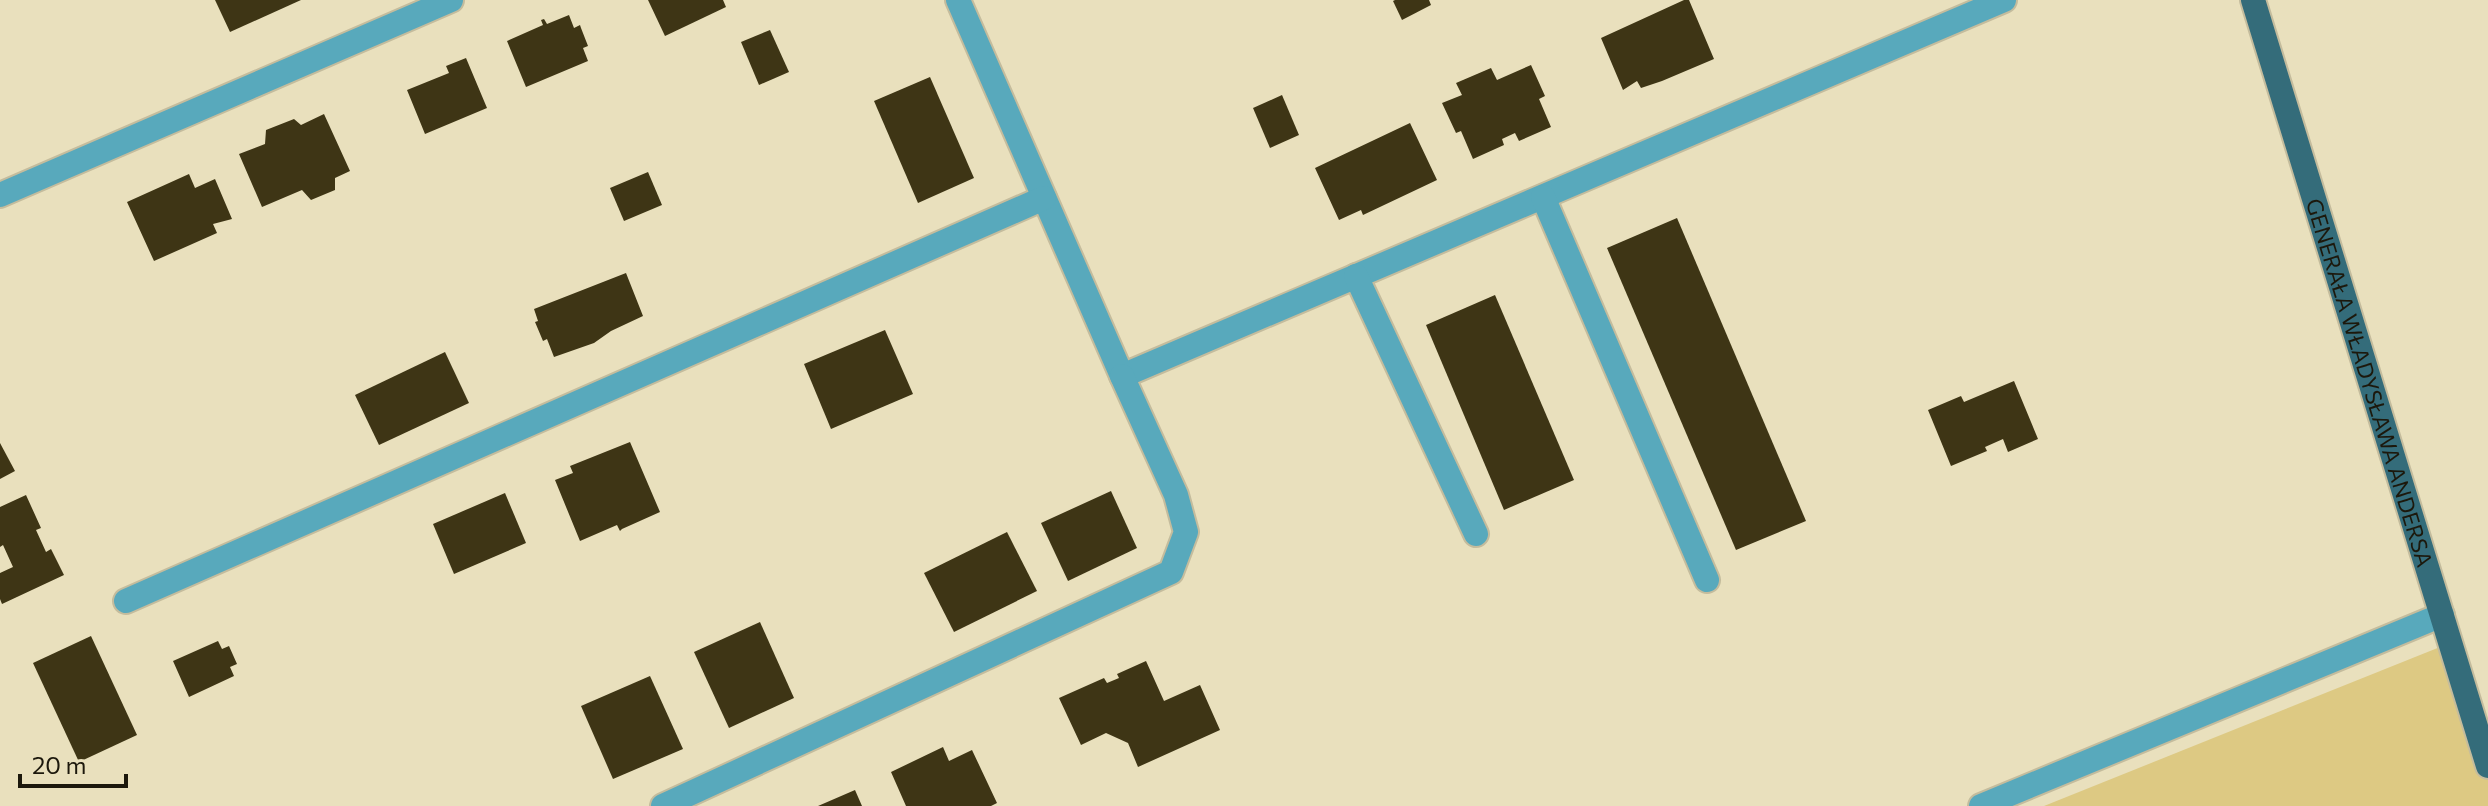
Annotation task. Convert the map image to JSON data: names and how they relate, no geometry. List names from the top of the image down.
{
  "streets": {
    "main road": ["GENERAŁA WŁADYSŁAWA ANDERSA"]
  },
  "scale_bar": "20 m"
}
